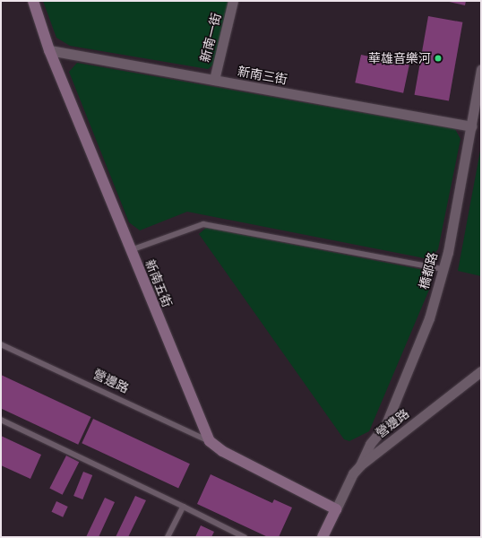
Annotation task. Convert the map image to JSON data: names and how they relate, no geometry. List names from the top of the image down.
{
  "streets": {
    "street": [
      "新南一街",
      "新南三街",
      "橋都路",
      "新南五街",
      "營邊路"
    ]
  },
  "crossings": [
    ["新南一街", "新南三街"],
    ["新南三街", "橋都路"],
    ["新南三街", "新南五街"],
    ["橋都路", "營邊路"],
    ["新南五街", "營邊路"]
  ],
  "places": ["華雄音樂河"]
}
